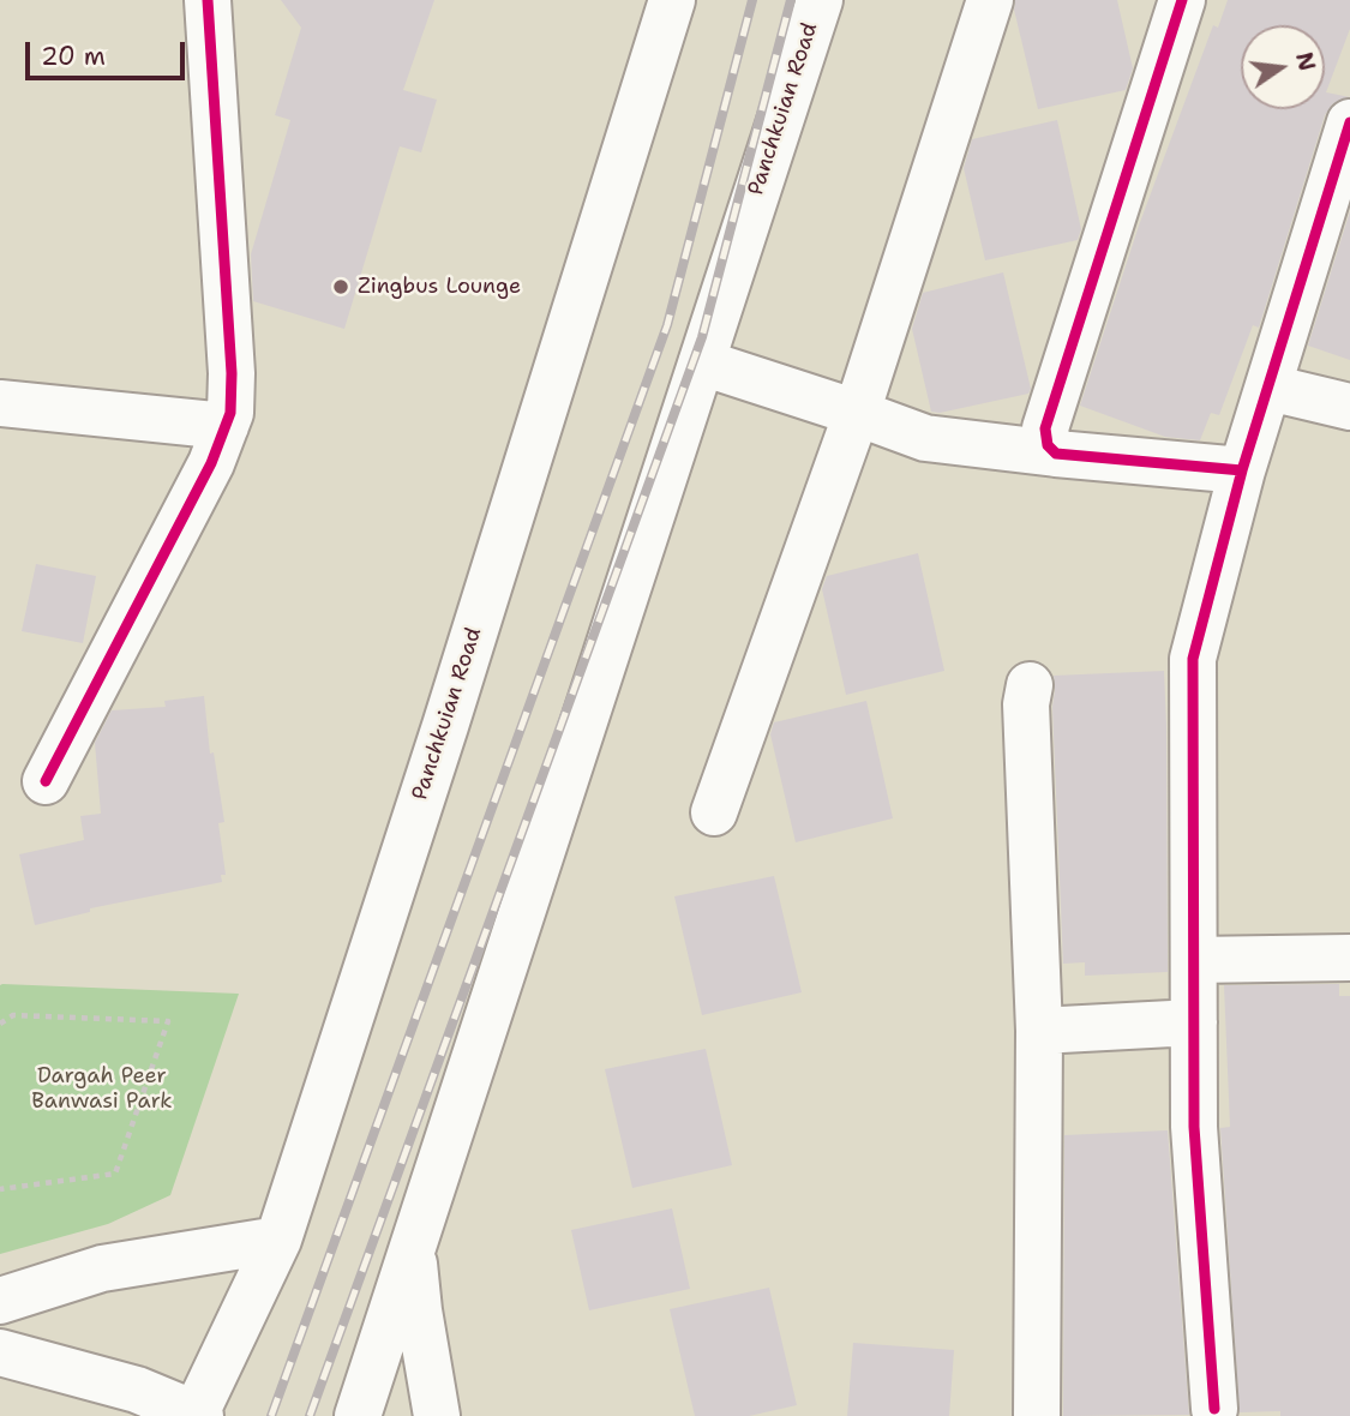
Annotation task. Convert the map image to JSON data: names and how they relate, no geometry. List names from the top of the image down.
{
  "streets": {
    "street": ["Panchkuian Road"]
  },
  "parks": ["Dargah Peer Banwasi Park"],
  "places": ["Zingbus Lounge"],
  "scale_bar": "20 m",
  "north": "right"
}
